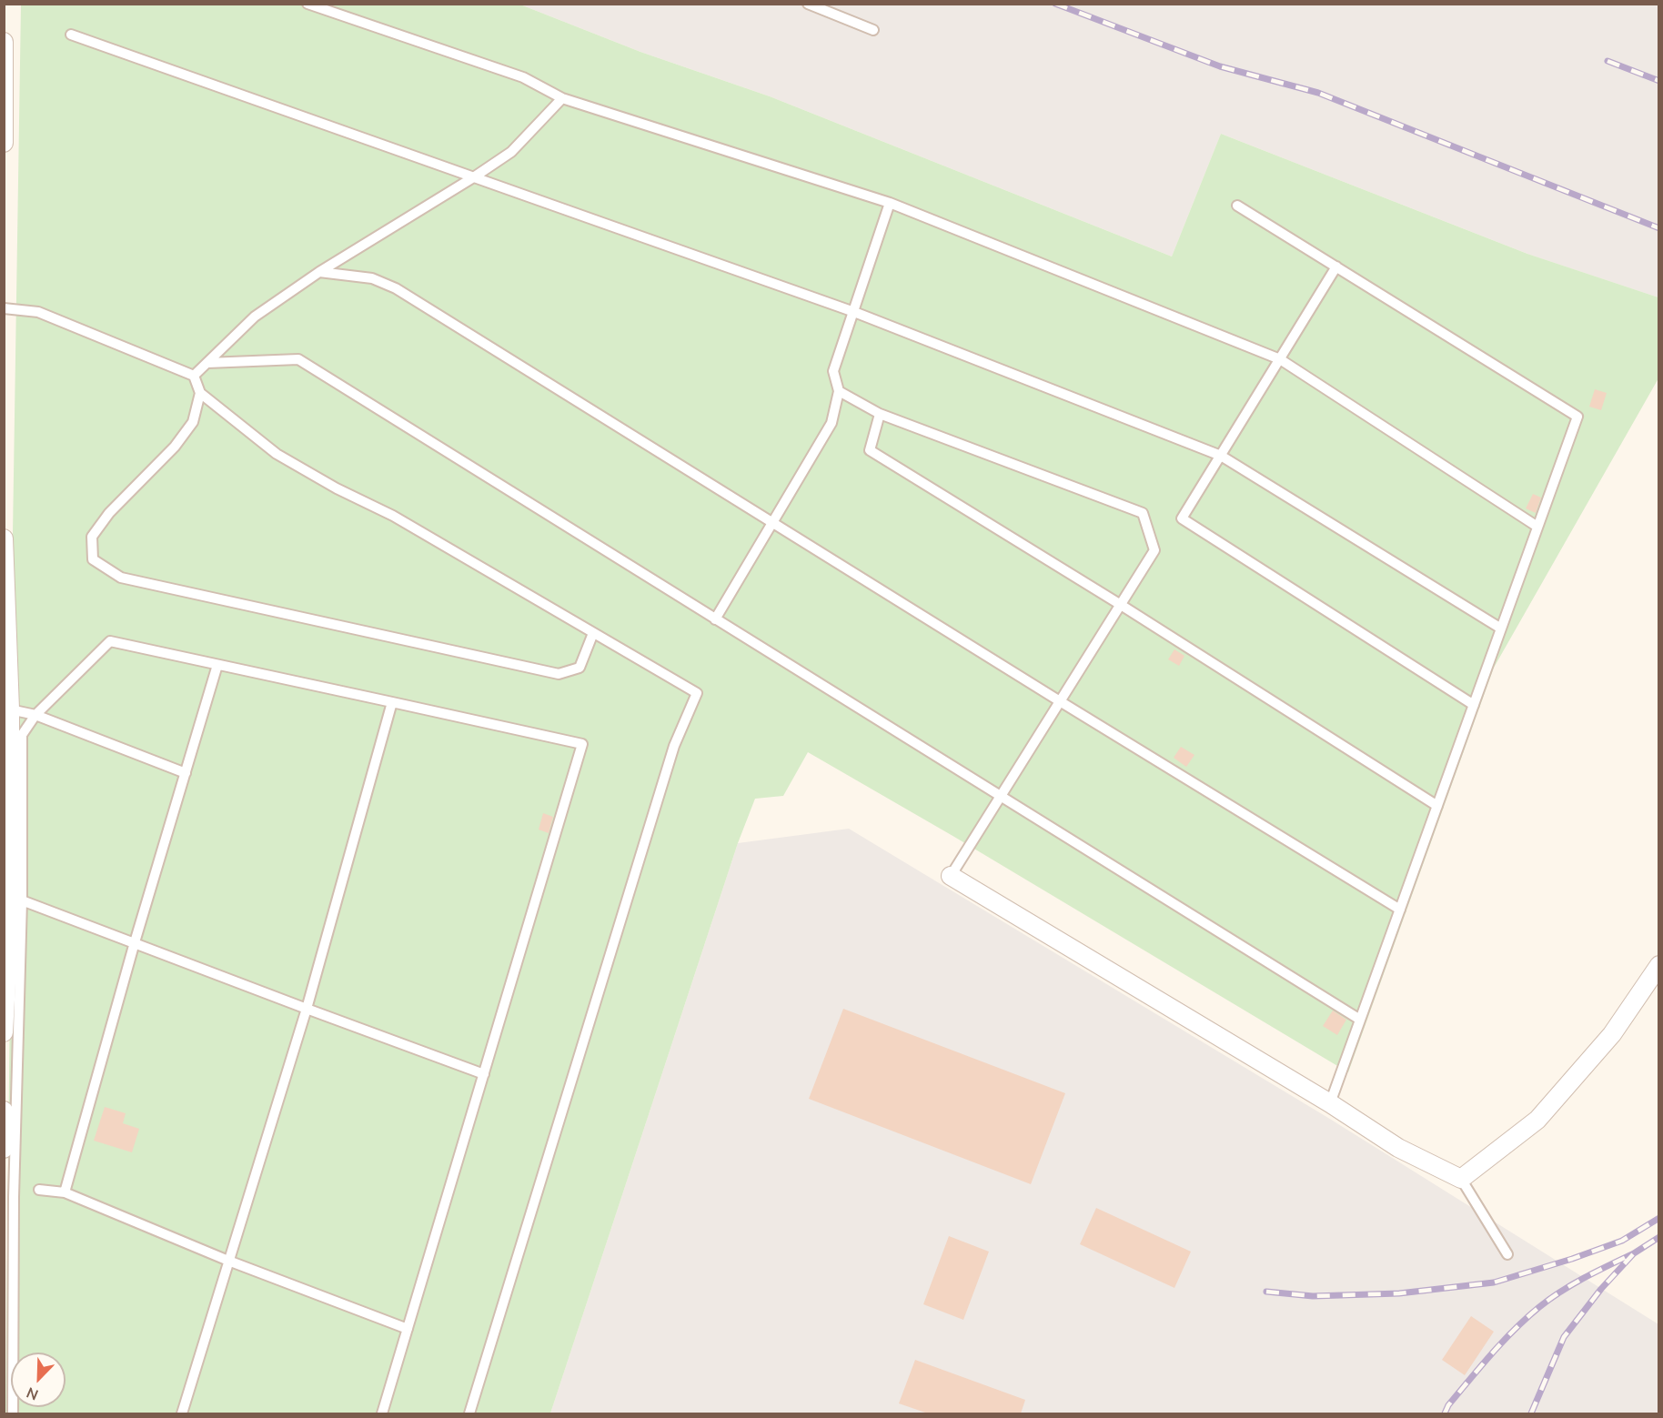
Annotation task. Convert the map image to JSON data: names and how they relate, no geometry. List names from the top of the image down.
{
  "north": "bottom left"
}
